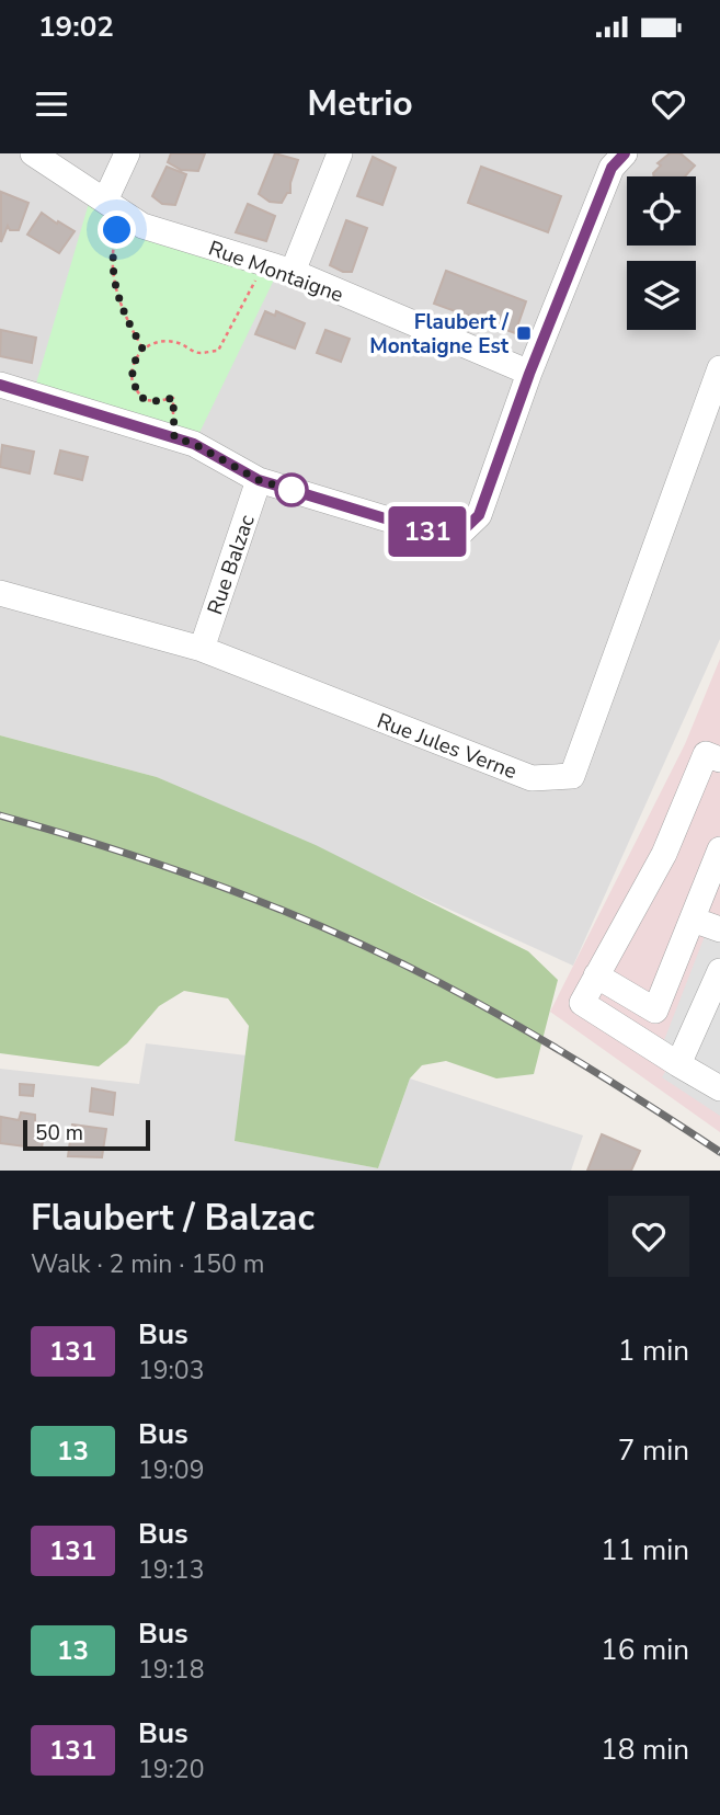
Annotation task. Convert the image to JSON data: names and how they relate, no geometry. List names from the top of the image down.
{
  "streets": {
    "street": ["Rue Montaigne", "Rue Balzac", "Rue Jules Verne"]
  },
  "crossings": [
    ["Rue Balzac", "Rue Jules Verne"]
  ],
  "places": {
    "transit": ["Flaubert / Montaigne Est"]
  },
  "lines": ["bus line 131"],
  "scale_bar": "50 m",
  "page": {
    "status": "19:02",
    "header": "Metrio",
    "on_map": "131",
    "scale": "50 m",
    "heading": ["Flaubert / Balzac", "Walk · 2 min · 150 m"],
    "list": [
      {
        "mark": "131",
        "name": "Bus",
        "note": "19:03",
        "value": "1 min"
      },
      {
        "mark": "13",
        "name": "Bus",
        "note": "19:09",
        "value": "7 min"
      },
      {
        "mark": "131",
        "name": "Bus",
        "note": "19:13",
        "value": "11 min"
      },
      {
        "mark": "13",
        "name": "Bus",
        "note": "19:18",
        "value": "16 min"
      },
      {
        "mark": "131",
        "name": "Bus",
        "note": "19:20",
        "value": "18 min"
      }
    ]
  }
}
